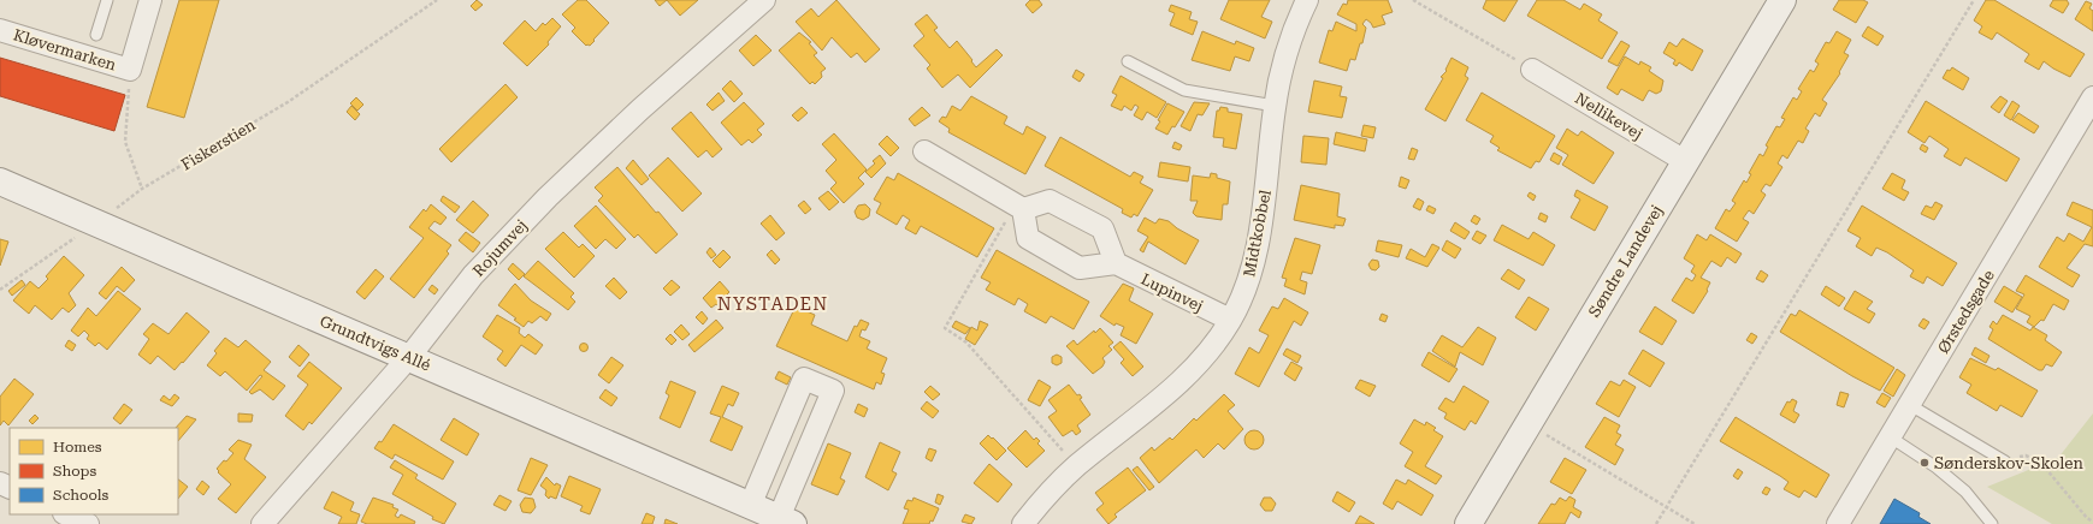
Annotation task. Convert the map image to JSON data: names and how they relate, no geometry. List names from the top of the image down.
{
  "streets": {
    "street": [
      "Kløvermarken",
      "Nellikevej",
      "Midtkobbel",
      "Rojumvej",
      "Søndre Landevej",
      "Lupinvej",
      "Ørstedsgade",
      "Grundtvigs Allé"
    ],
    "path": ["Fiskerstien"]
  },
  "crossings": [
    ["Nellikevej", "Søndre Landevej"],
    ["Fiskerstien", "Grundtvigs Allé"],
    ["Midtkobbel", "Lupinvej"],
    ["Rojumvej", "Grundtvigs Allé"]
  ],
  "districts": ["NYSTADEN"],
  "places": ["Sønderskov-Skolen"],
  "legend": ["Homes", "Shops", "Schools"]
}
